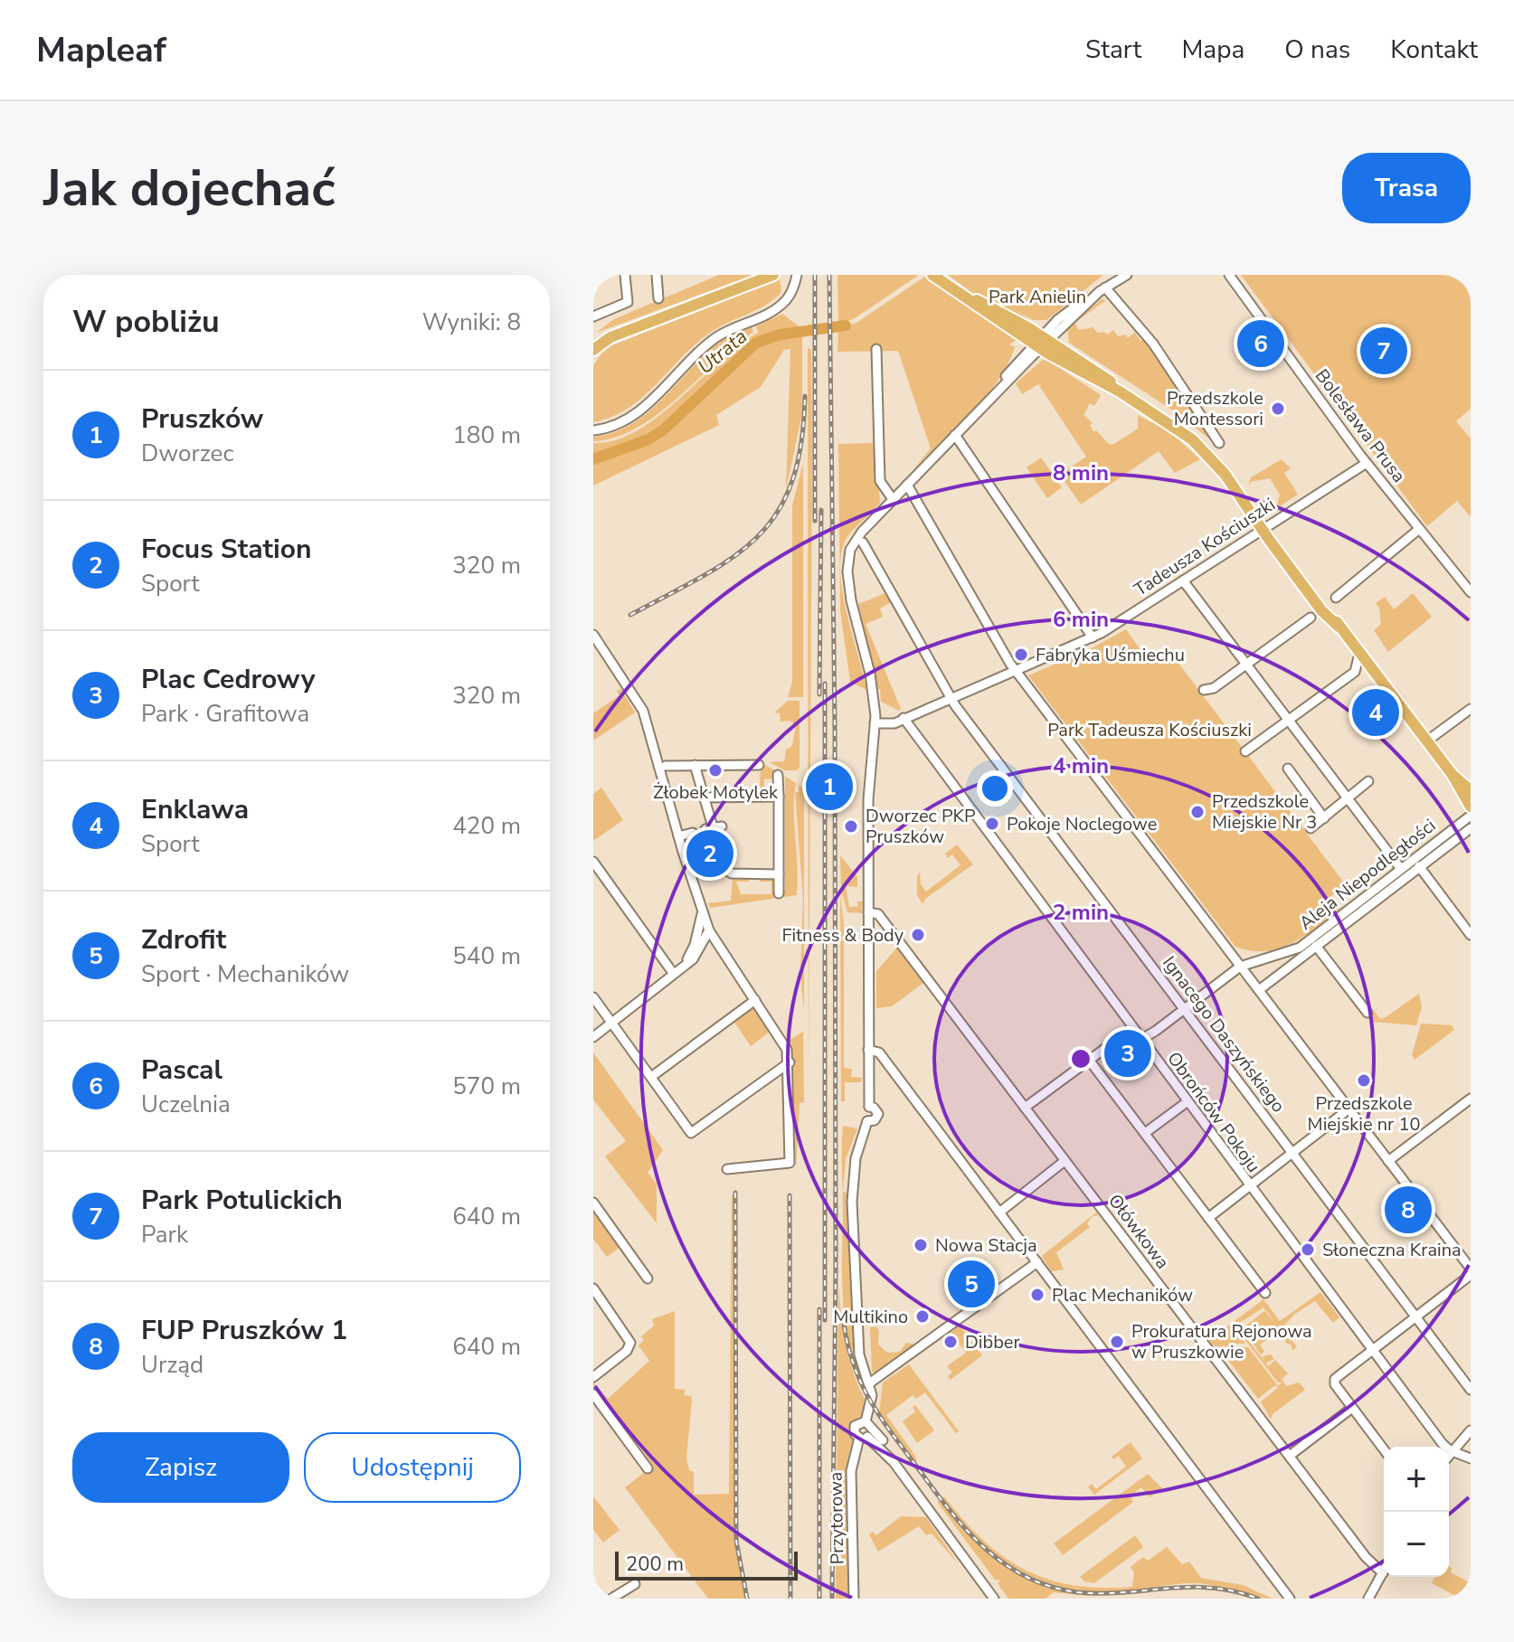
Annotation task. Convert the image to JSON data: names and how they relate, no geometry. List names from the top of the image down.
{
  "streets": {
    "street": [
      "Bolesława Prusa",
      "Tadeusza Kościuszki",
      "Aleja Niepodległości",
      "Ignacego Daszyńskiego",
      "Obrońców Pokoju",
      "Ołówkowa",
      "Przytorowa"
    ]
  },
  "crossings": [
    ["Bolesława Prusa", "Tadeusza Kościuszki"],
    ["Tadeusza Kościuszki", "Ignacego Daszyńskiego"],
    ["Tadeusza Kościuszki", "Obrońców Pokoju"]
  ],
  "water": ["Utrata"],
  "parks": ["Park Anielin", "Park Tadeusza Kościuszki"],
  "places": [
    "Przedszkole Montessori",
    "Fabryka Uśmiechu",
    "Żłobek Motylek",
    "Przedszkole Miejskie Nr 3",
    "Pokoje Noclegowe",
    "Dworzec PKP Pruszków",
    "Fitness & Body",
    "Przedszkole Miejskie nr 10",
    "Nowa Stacja",
    "Słoneczna Kraina",
    "Plac Mechaników",
    "Multikino",
    "Dibber",
    "Prokuratura Rejonowa w Pruszkowie"
  ],
  "scale_bar": "200 m",
  "page": {
    "header": "Mapleaf",
    "nav": [
      "Start",
      "Mapa",
      "O nas",
      "Kontakt"
    ],
    "buttons": [
      "Trasa",
      ["Zapisz", "Udostępnij"]
    ],
    "title": "Jak dojechać",
    "heading": ["W pobliżu", "Wyniki: 8"],
    "pins": [
      "6",
      "7",
      "4",
      "1",
      "2",
      "3",
      "8",
      "5"
    ],
    "list": [
      {
        "mark": "1",
        "name": "Pruszków",
        "note": "Dworzec",
        "value": "180 m"
      },
      {
        "mark": "2",
        "name": "Focus Station",
        "note": "Sport",
        "value": "320 m"
      },
      {
        "mark": "3",
        "name": "Plac Cedrowy",
        "note": "Park · Grafitowa",
        "value": "320 m"
      },
      {
        "mark": "4",
        "name": "Enklawa",
        "note": "Sport",
        "value": "420 m"
      },
      {
        "mark": "5",
        "name": "Zdrofit",
        "note": "Sport · Mechaników",
        "value": "540 m"
      },
      {
        "mark": "6",
        "name": "Pascal",
        "note": "Uczelnia",
        "value": "570 m"
      },
      {
        "mark": "7",
        "name": "Park Potulickich",
        "note": "Park",
        "value": "640 m"
      },
      {
        "mark": "8",
        "name": "FUP Pruszków 1",
        "note": "Urząd",
        "value": "640 m"
      }
    ],
    "map_buttons": ["+", "−"],
    "scale": "200 m"
  },
  "rings": [
    "8 min",
    "6 min",
    "4 min",
    "2 min"
  ]
}
